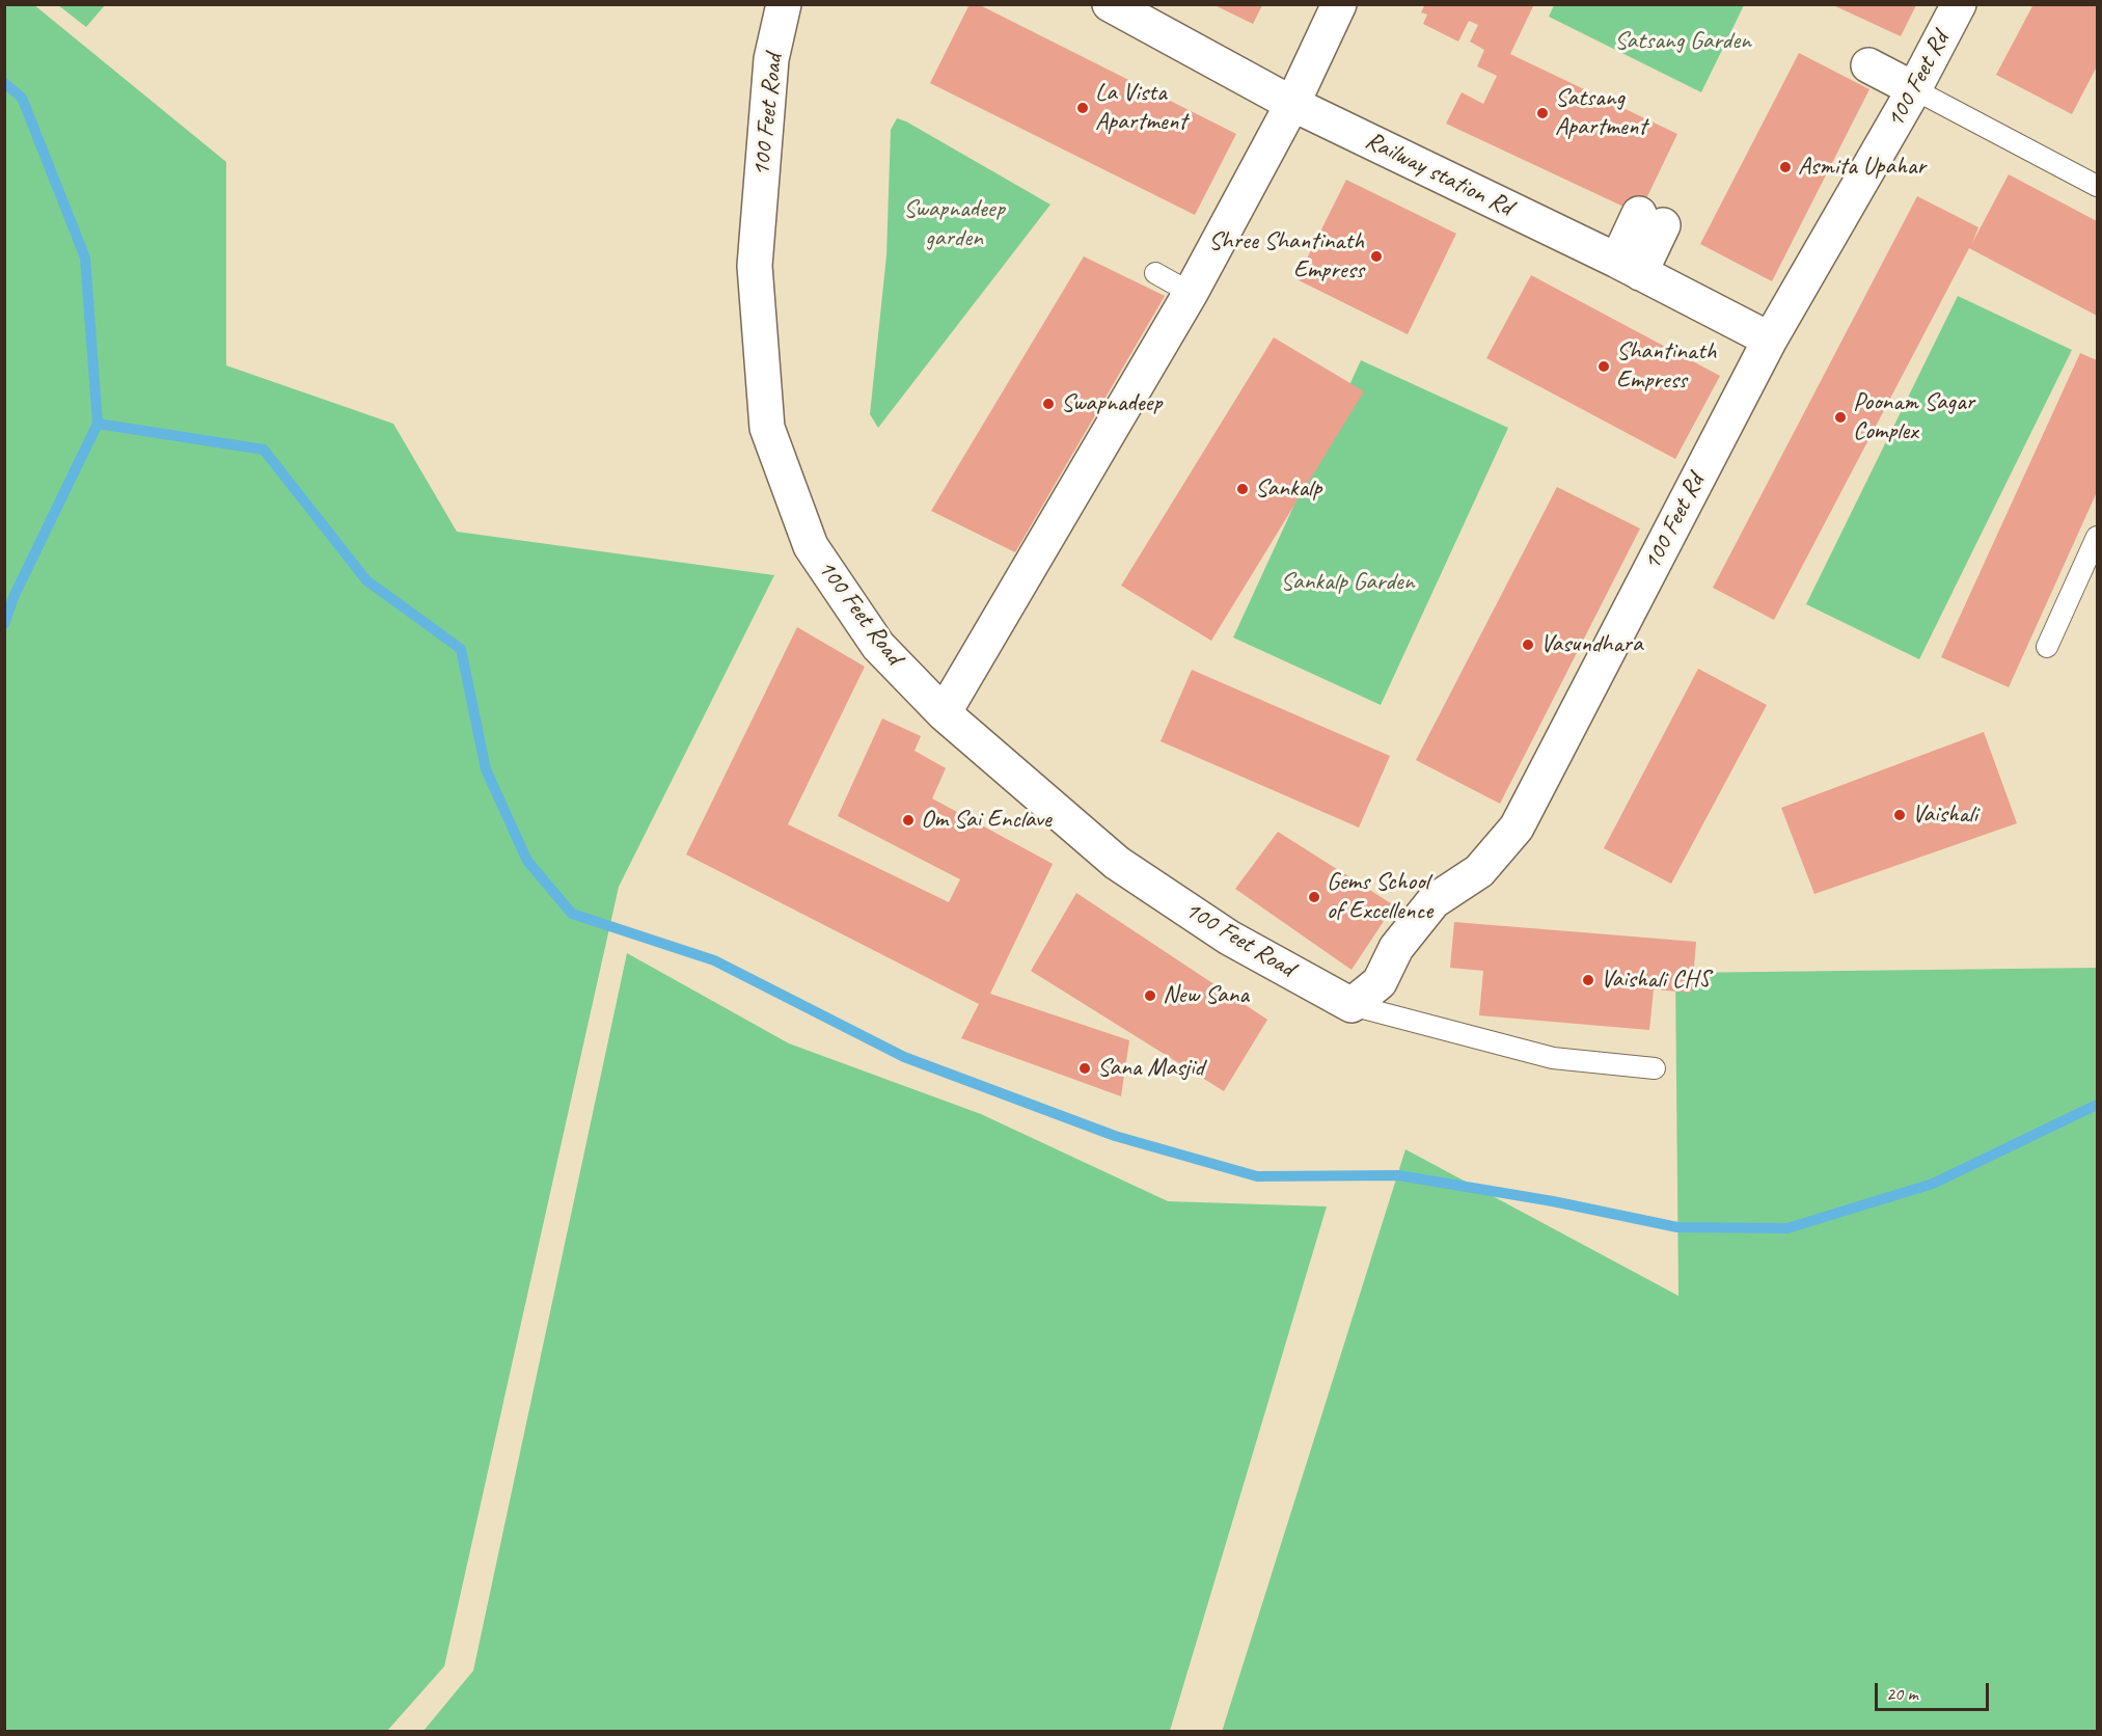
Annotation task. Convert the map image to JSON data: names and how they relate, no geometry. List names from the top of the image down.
{
  "streets": {
    "street": ["100 Feet Rd", "100 Feet Road", "Railway station Rd"]
  },
  "crossings": [
    ["100 Feet Rd", "100 Feet Road"],
    ["100 Feet Rd", "Railway station Rd"]
  ],
  "parks": ["Satsang Garden", "Swapnadeep garden", "Sankalp Garden"],
  "places": [
    "La Vista Apartment",
    "Satsang Apartment",
    "Asmita Upahar",
    "Shree Shantinath Empress",
    "Shantinath Empress",
    "Swapnadeep",
    "Poonam Sagar Complex",
    "Sankalp",
    "Vasundhara",
    "Vaishali",
    "Om Sai Enclave",
    "Gems School of Excellence",
    "Vaishali CHS",
    "New Sana",
    "Sana Masjid"
  ],
  "scale_bar": "20 m"
}
